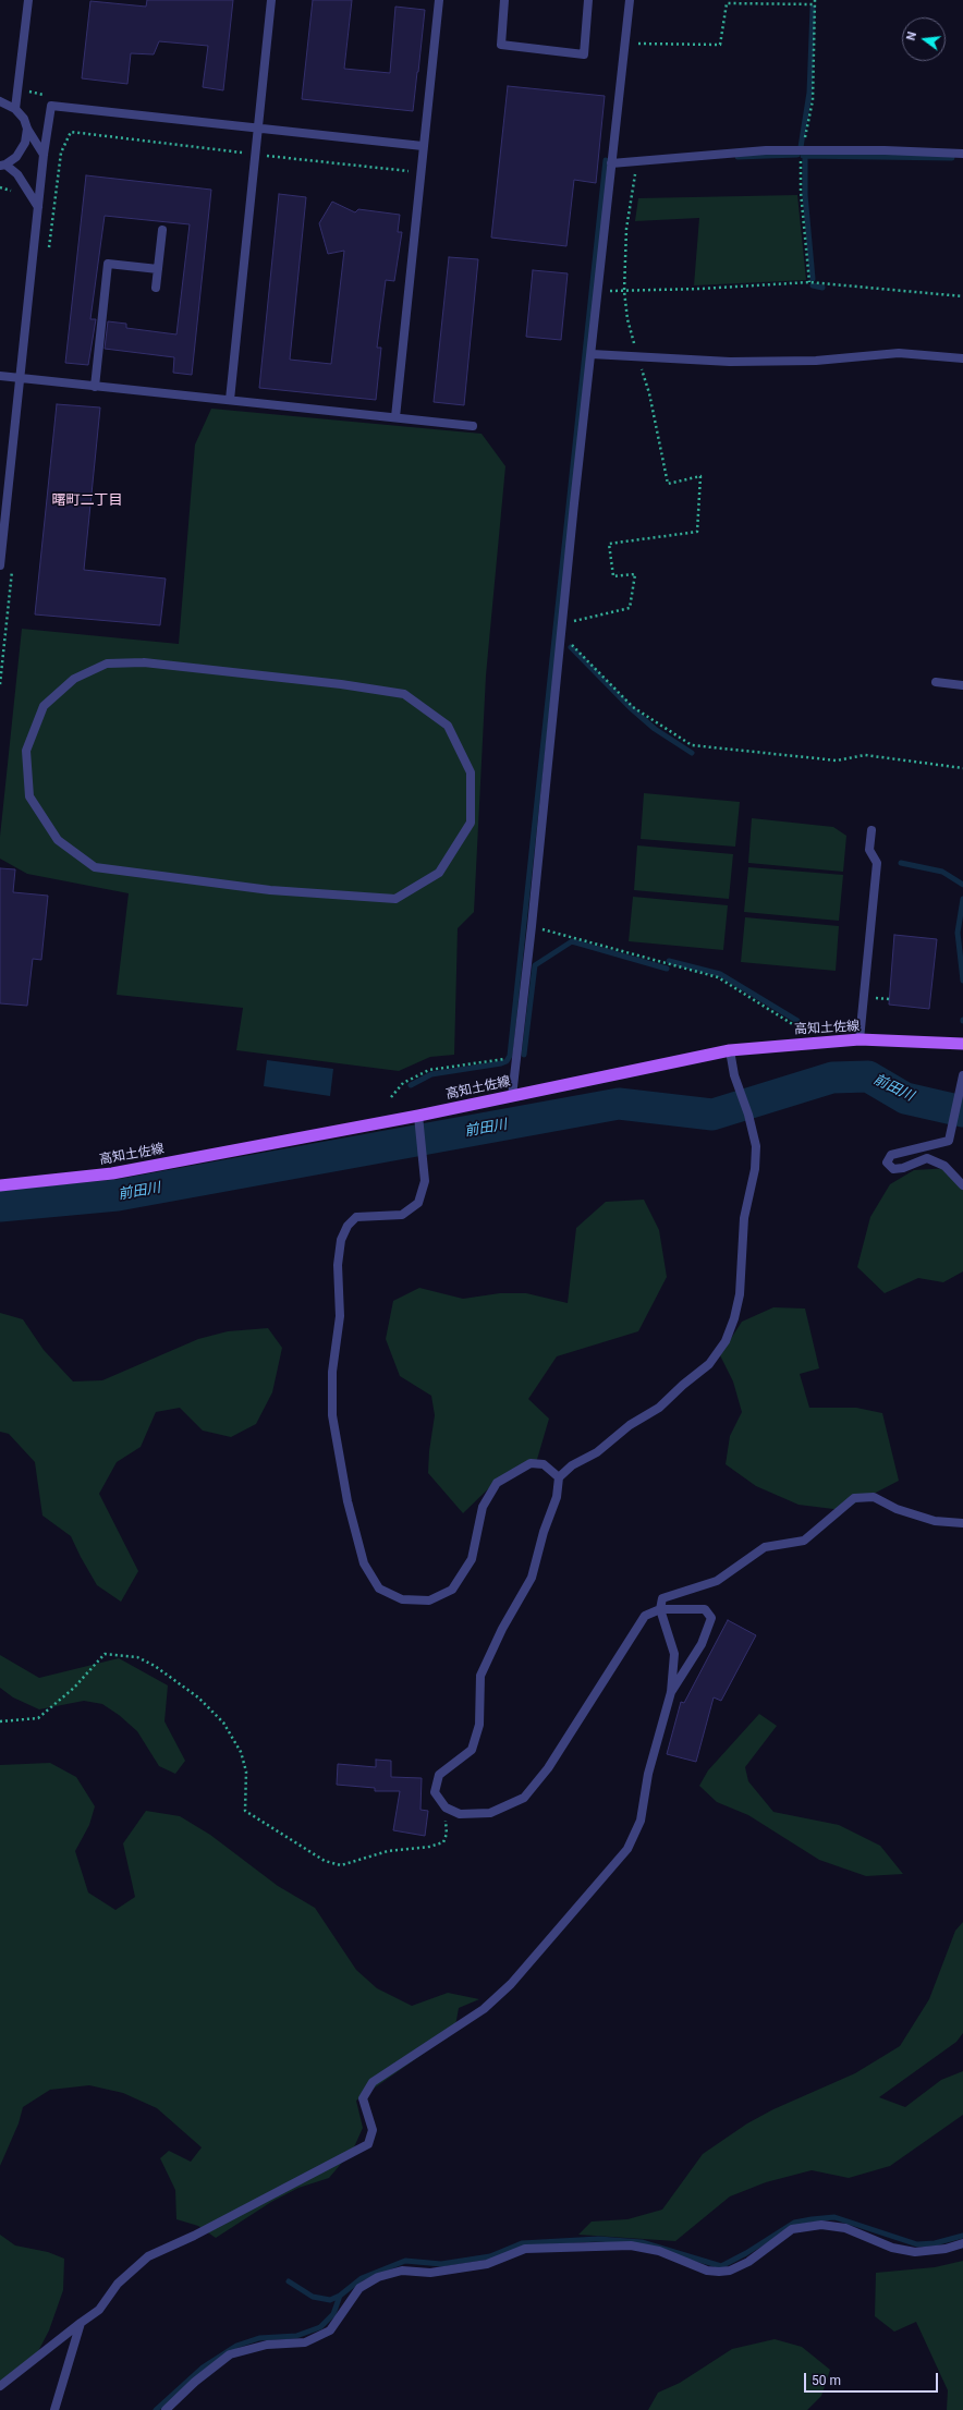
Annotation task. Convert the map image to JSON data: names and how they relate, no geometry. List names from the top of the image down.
{
  "streets": {
    "main road": ["高知土佐線"]
  },
  "districts": ["曙町二丁目"],
  "water": ["前田川"],
  "scale_bar": "50 m",
  "north": "left"
}
